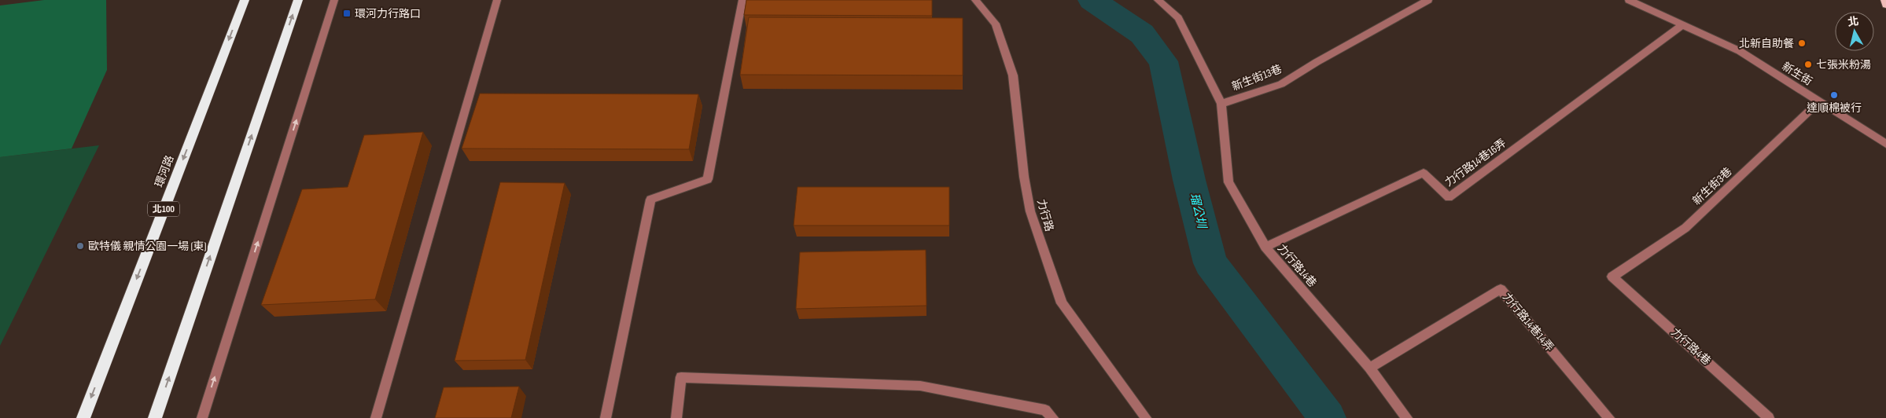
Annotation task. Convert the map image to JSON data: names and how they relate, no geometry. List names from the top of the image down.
{
  "streets": {
    "highway": ["環河路", "北100"],
    "street": [
      "新生街",
      "新生街13巷",
      "力行路14巷16弄",
      "新生街3巷",
      "力行路",
      "力行路14巷",
      "力行路14巷14弄",
      "力行路4巷"
    ]
  },
  "crossings": [
    ["新生街", "力行路14巷16弄"],
    ["新生街", "新生街3巷"],
    ["新生街13巷", "力行路14巷"],
    ["力行路14巷16弄", "力行路14巷"],
    ["新生街3巷", "力行路4巷"],
    ["力行路14巷", "力行路14巷14弄"]
  ],
  "water": ["瑠公圳"],
  "places": {
    "transit": ["環河力行路口"],
    "other": [
      "北新自助餐",
      "七張米粉湯",
      "達順棉被行",
      "歐特儀 親情公園一場 (東)"
    ]
  },
  "north": "top"
}
